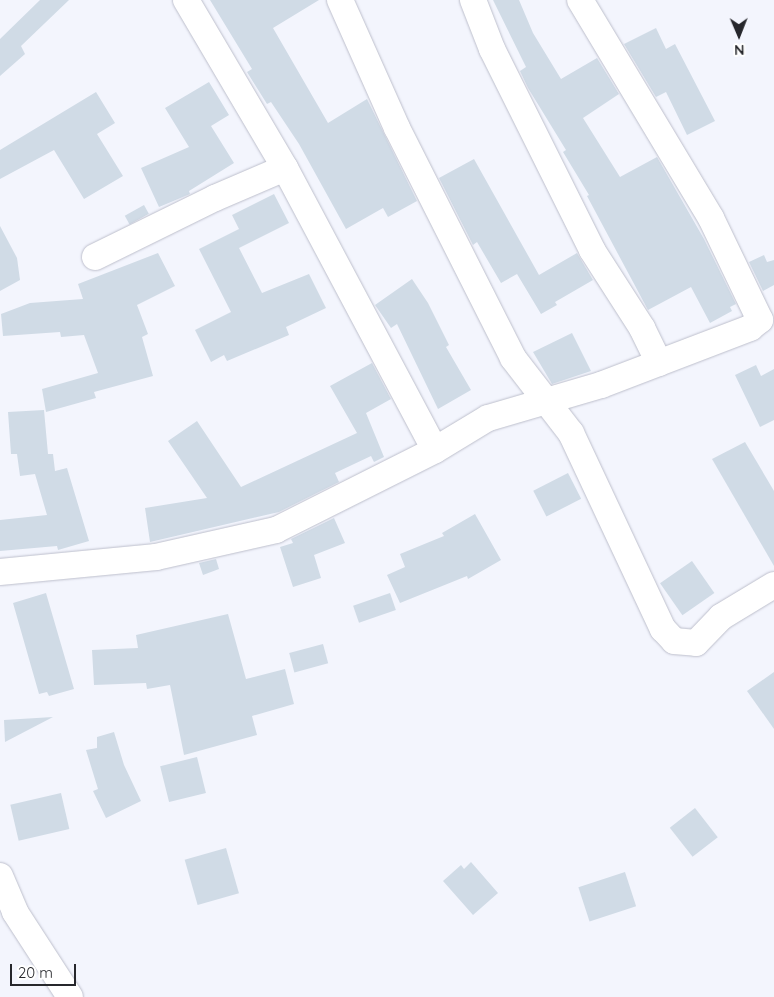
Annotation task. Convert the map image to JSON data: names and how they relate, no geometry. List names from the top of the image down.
{
  "scale_bar": "20 m",
  "north": "bottom"
}
